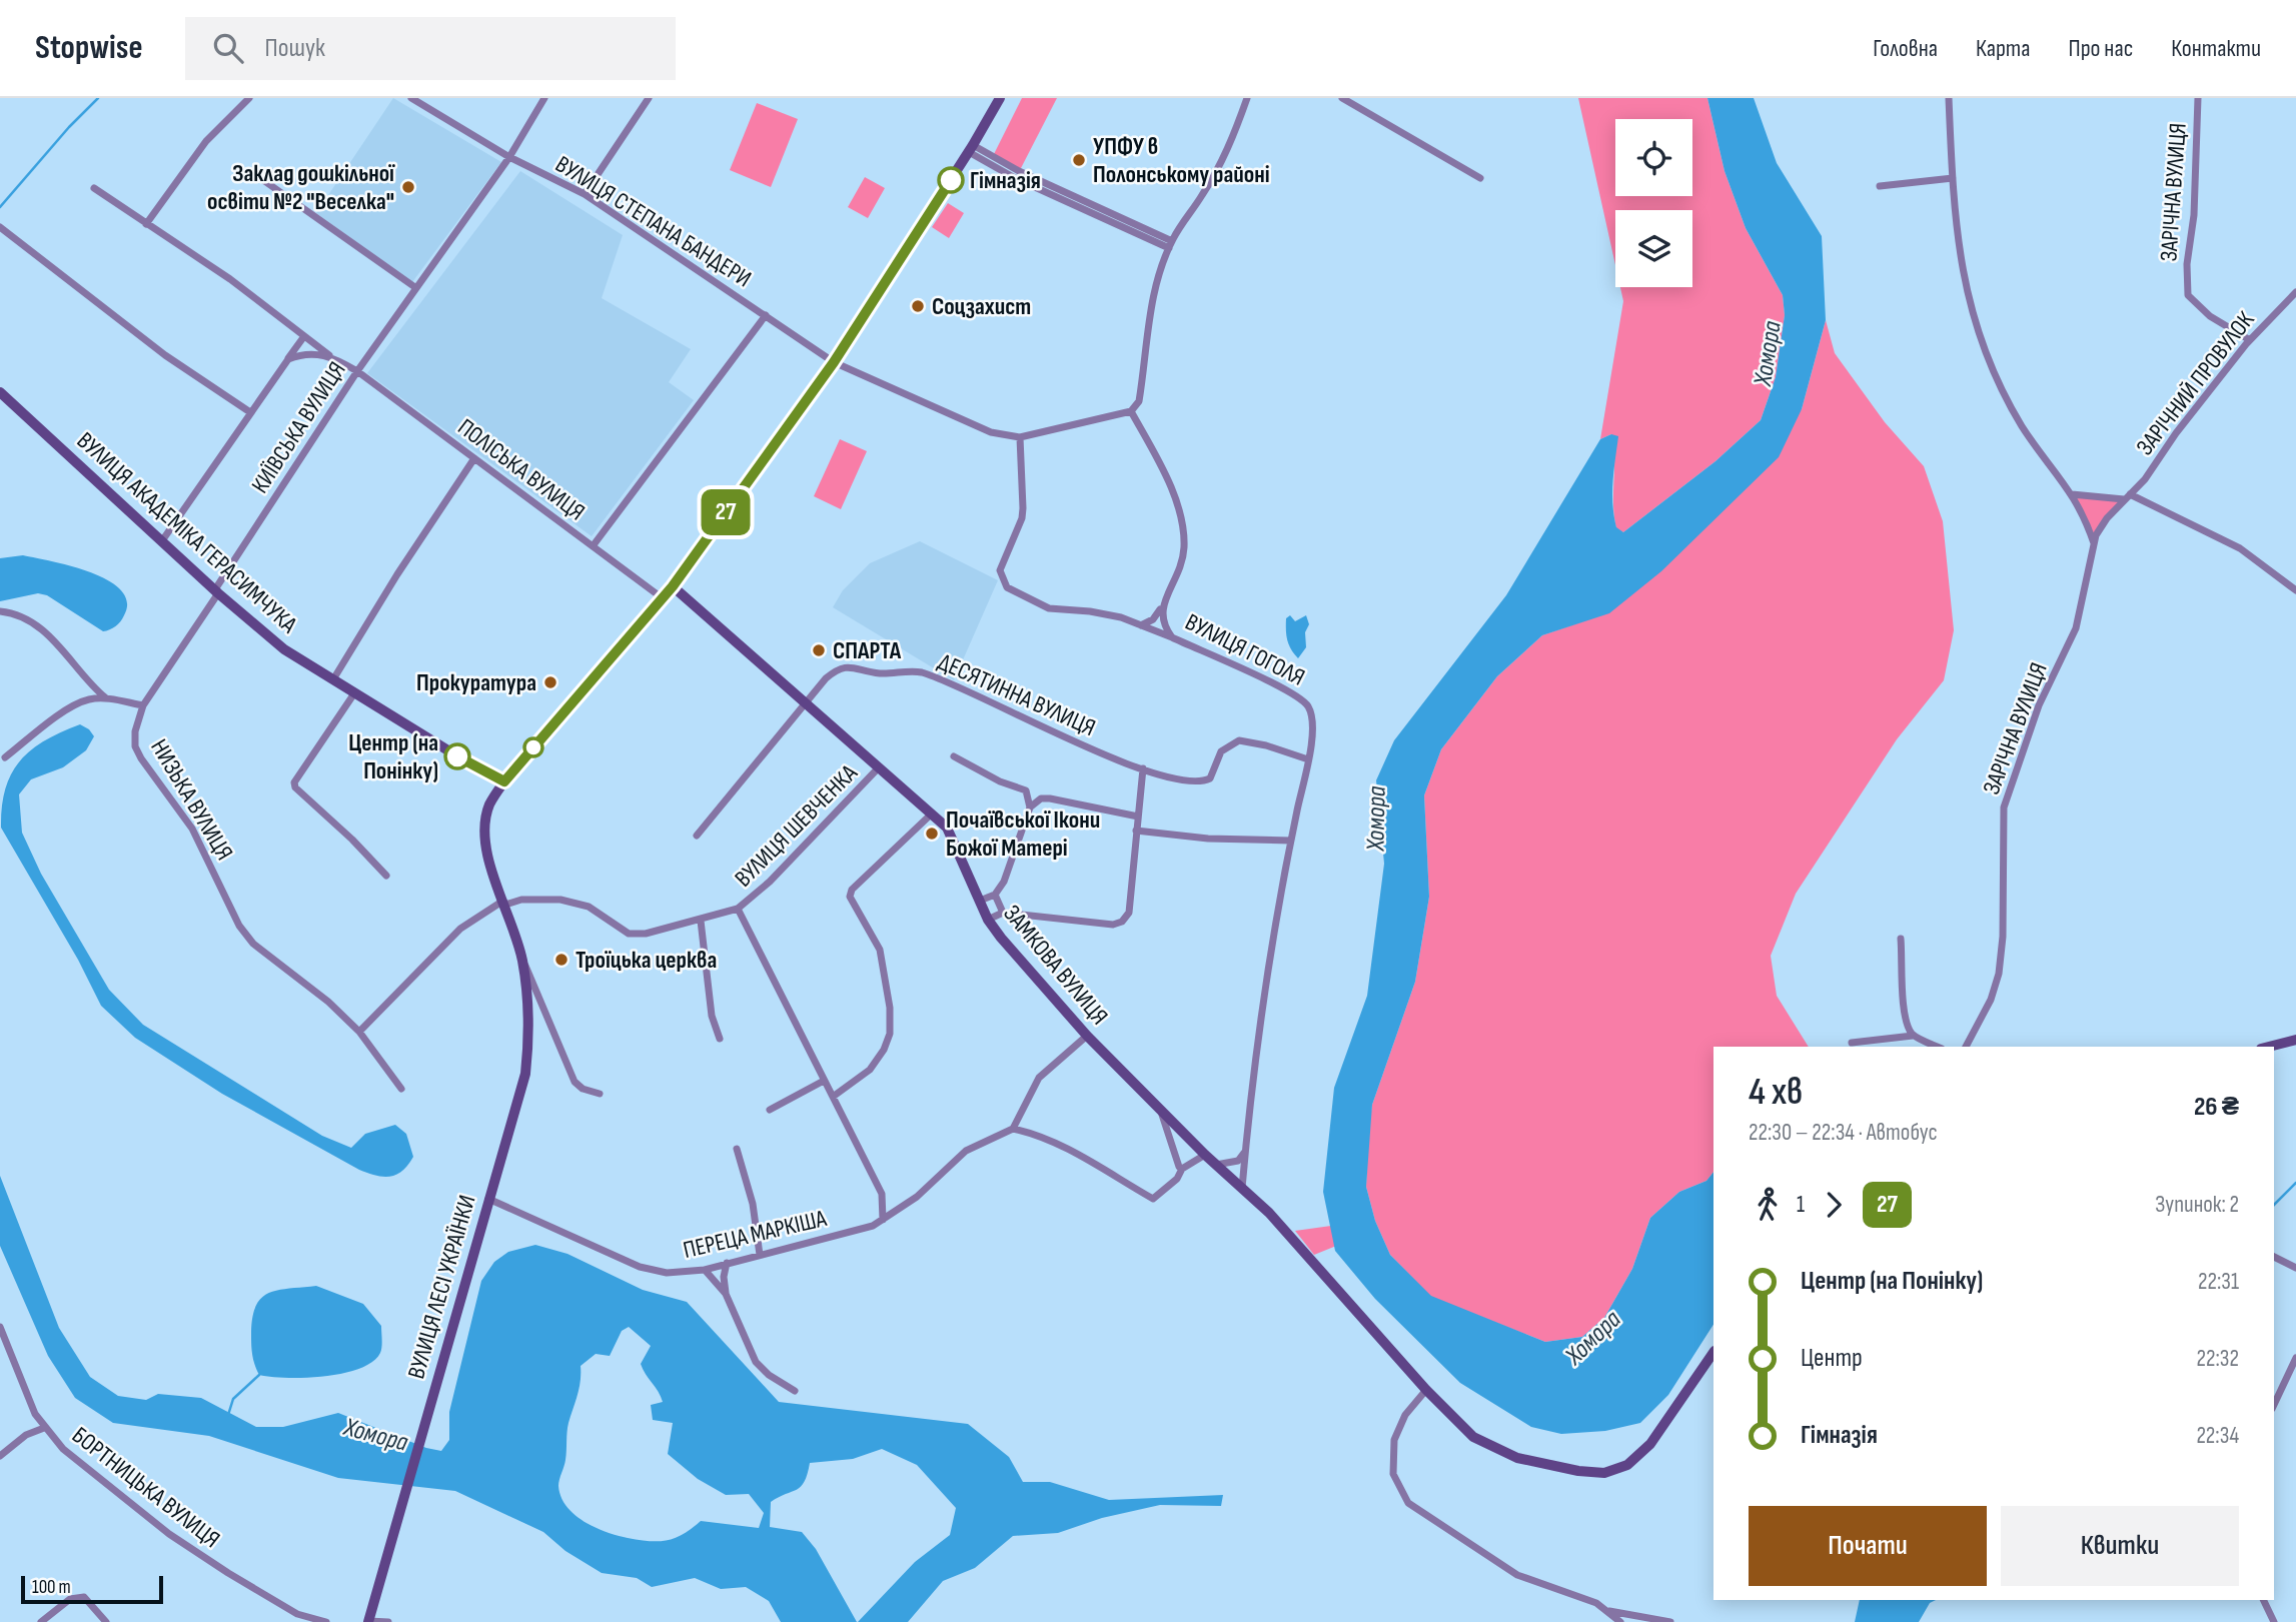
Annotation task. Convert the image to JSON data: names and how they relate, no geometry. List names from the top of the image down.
{
  "streets": {
    "main road": ["ВУЛИЦЯ АКАДЕМІКА ГЕРАСИМЧУКА", "ЗАМКОВА ВУЛИЦЯ", "ВУЛИЦЯ ЛЕСІ УКРАЇНКИ"],
    "street": [
      "ЗАРІЧНА ВУЛИЦЯ",
      "ВУЛИЦЯ СТЕПАНА БАНДЕРИ",
      "ЗАРІЧНИЙ ПРОВУЛОК",
      "КИЇВСЬКА ВУЛИЦЯ",
      "ПОЛІСЬКА ВУЛИЦЯ",
      "ВУЛИЦЯ ГОГОЛЯ",
      "ДЕСЯТИННА ВУЛИЦЯ",
      "НИЗЬКА ВУЛИЦЯ",
      "ВУЛИЦЯ ШЕВЧЕНКА",
      "ПЕРЕЦА МАРКІША",
      "БОРТНИЦЬКА ВУЛИЦЯ"
    ]
  },
  "crossings": [
    ["ЗАРІЧНА ВУЛИЦЯ", "ЗАРІЧНИЙ ПРОВУЛОК"],
    ["ВУЛИЦЯ СТЕПАНА БАНДЕРИ", "КИЇВСЬКА ВУЛИЦЯ"],
    ["ВУЛИЦЯ СТЕПАНА БАНДЕРИ", "ВУЛИЦЯ ЛЕСІ УКРАЇНКИ"],
    ["КИЇВСЬКА ВУЛИЦЯ", "ПОЛІСЬКА ВУЛИЦЯ"],
    ["КИЇВСЬКА ВУЛИЦЯ", "ВУЛИЦЯ АКАДЕМІКА ГЕРАСИМЧУКА"],
    ["КИЇВСЬКА ВУЛИЦЯ", "НИЗЬКА ВУЛИЦЯ"],
    ["ПОЛІСЬКА ВУЛИЦЯ", "ВУЛИЦЯ ЛЕСІ УКРАЇНКИ"],
    ["ВУЛИЦЯ АКАДЕМІКА ГЕРАСИМЧУКА", "НИЗЬКА ВУЛИЦЯ"],
    ["ВУЛИЦЯ АКАДЕМІКА ГЕРАСИМЧУКА", "ВУЛИЦЯ ЛЕСІ УКРАЇНКИ"],
    ["ВУЛИЦЯ ГОГОЛЯ", "ДЕСЯТИННА ВУЛИЦЯ"],
    ["ВУЛИЦЯ ГОГОЛЯ", "ЗАМКОВА ВУЛИЦЯ"],
    ["ДЕСЯТИННА ВУЛИЦЯ", "ЗАМКОВА ВУЛИЦЯ"],
    ["ВУЛИЦЯ ШЕВЧЕНКА", "ЗАМКОВА ВУЛИЦЯ"],
    ["ВУЛИЦЯ ШЕВЧЕНКА", "ПЕРЕЦА МАРКІША"],
    ["ВУЛИЦЯ ШЕВЧЕНКА", "ВУЛИЦЯ ЛЕСІ УКРАЇНКИ"],
    ["ЗАМКОВА ВУЛИЦЯ", "ВУЛИЦЯ ЛЕСІ УКРАЇНКИ"],
    ["ПЕРЕЦА МАРКІША", "ВУЛИЦЯ ЛЕСІ УКРАЇНКИ"]
  ],
  "water": ["Хомора"],
  "places": [
    "УПФУ в Полонському районі",
    "Гімназія",
    "Заклад дошкільної освіти №2 \"Веселка\"",
    "Соцзахист",
    "СПАРТА",
    "Прокуратура",
    "Центр (на Понінку)",
    "Почаївської Ікони Божої Матері",
    "Троїцька церква"
  ],
  "lines": ["bus line 27"],
  "scale_bar": "100 m",
  "page": {
    "header": "Stopwise",
    "search": "Пошук",
    "nav": [
      "Головна",
      "Карта",
      "Про нас",
      "Контакти"
    ],
    "on_map": "27",
    "heading": ["4 хв", "22:30 – 22:34 · Автобус", "26 ₴"],
    "legs": ["1", "27", "Зупинок: 2"],
    "list": [
      {
        "name": "Центр (на Понінку)",
        "value": "22:31"
      },
      {
        "name": "Центр",
        "value": "22:32"
      },
      {
        "name": "Гімназія",
        "value": "22:34"
      }
    ],
    "buttons": ["Почати", "Квитки"],
    "scale": "100 m"
  }
}
